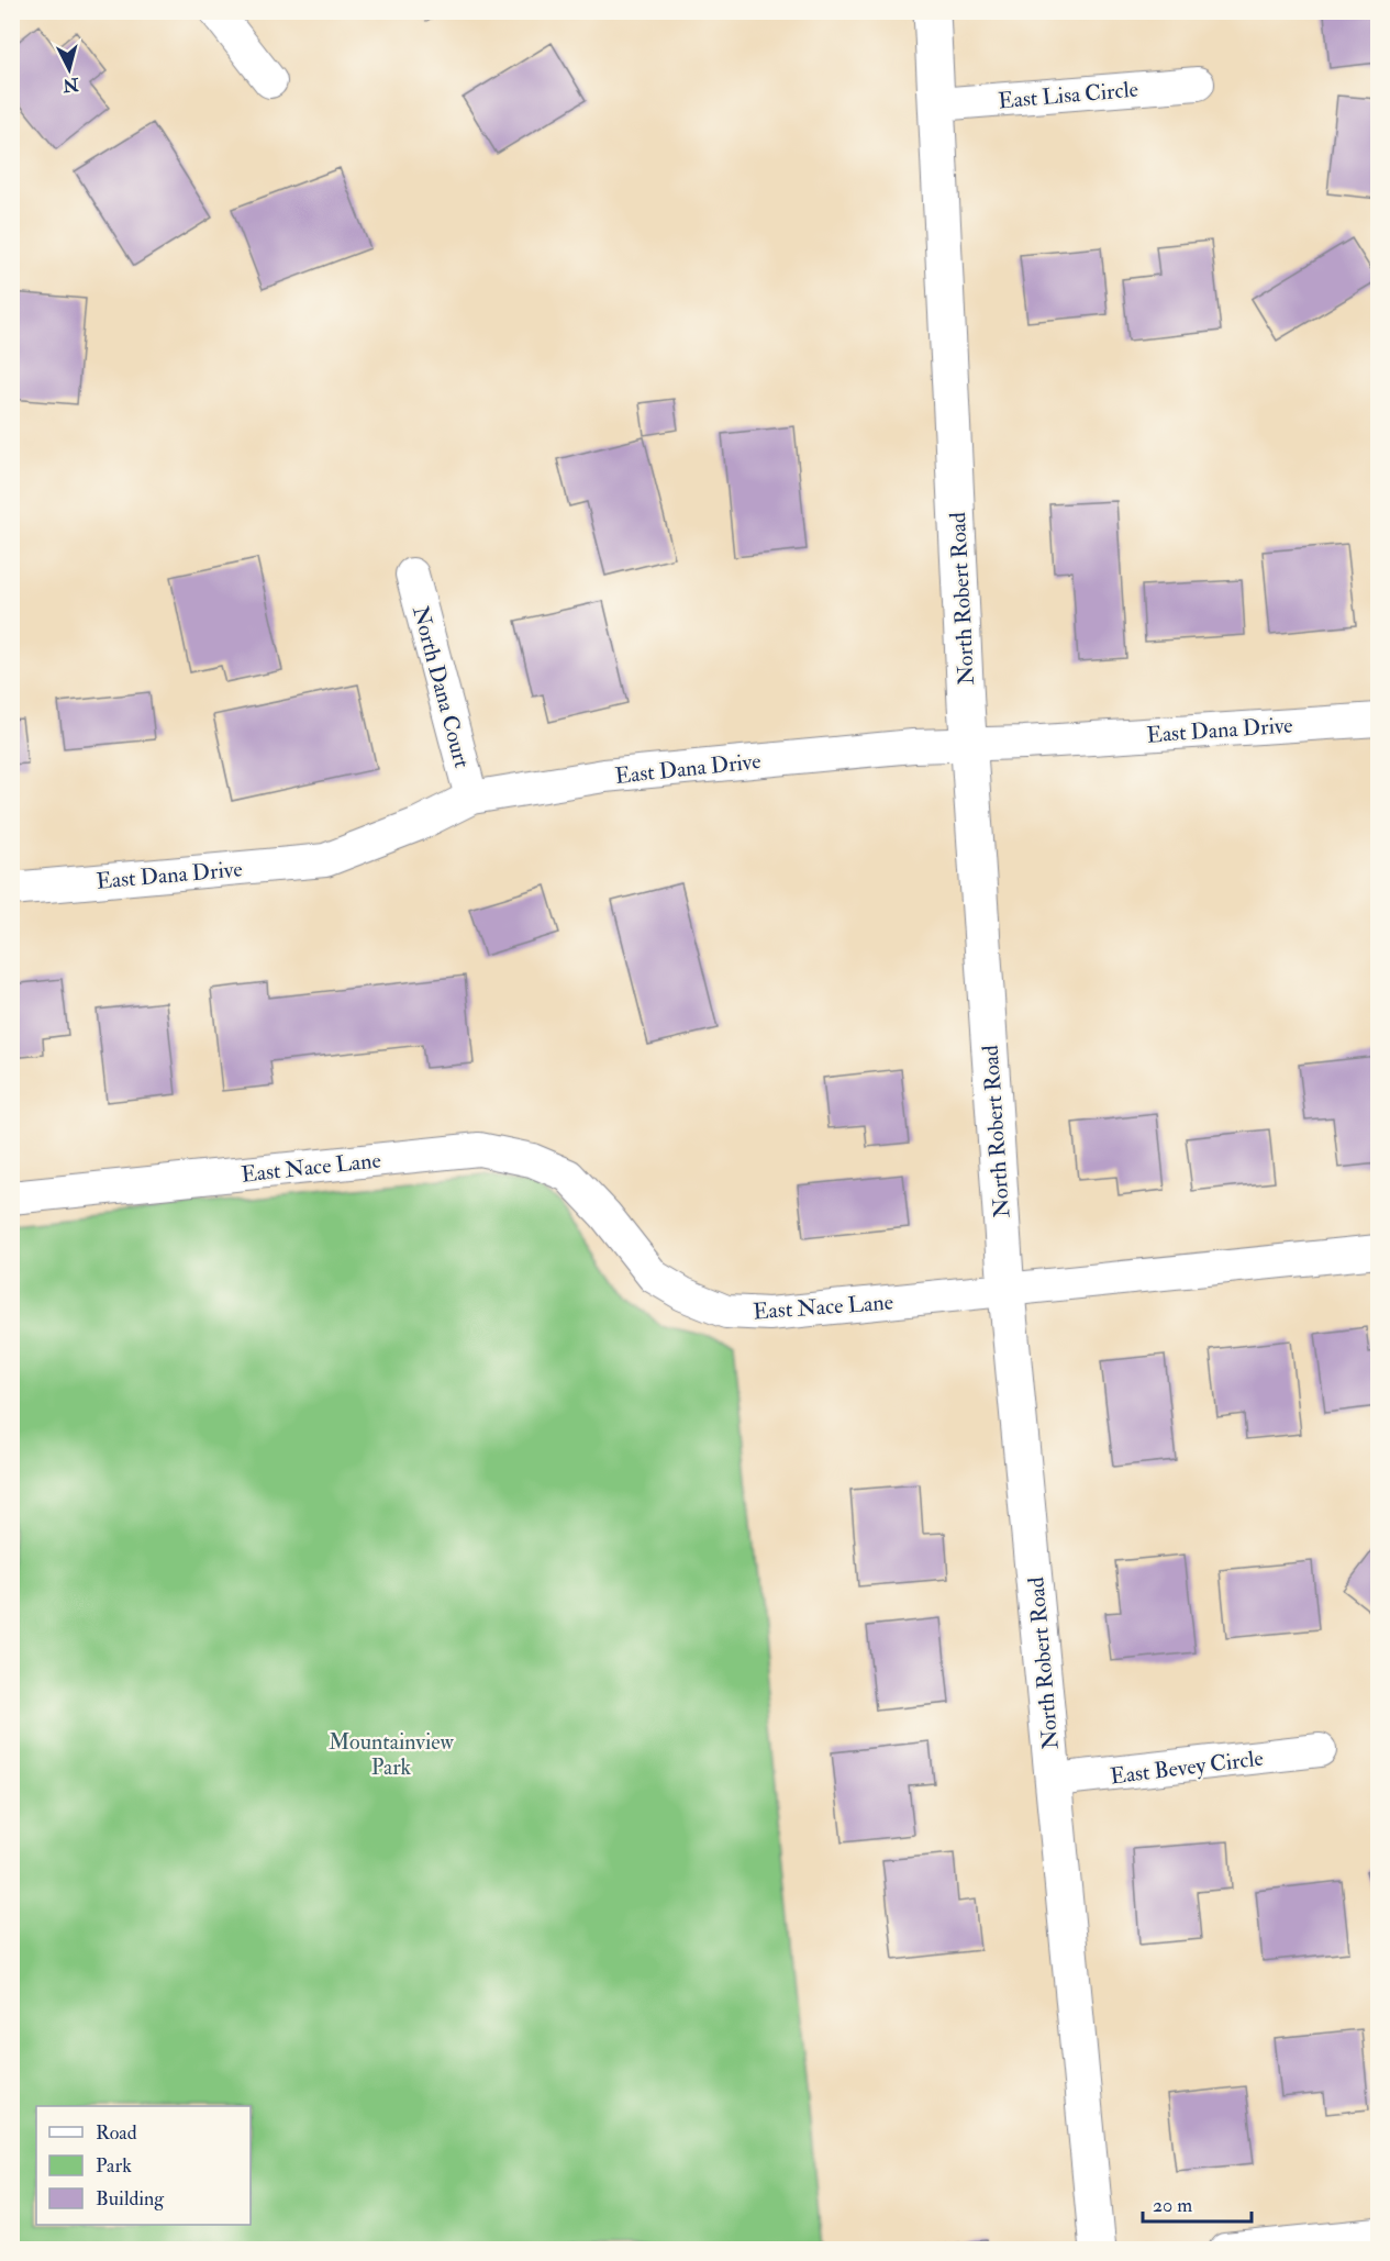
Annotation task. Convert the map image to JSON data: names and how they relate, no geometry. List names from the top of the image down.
{
  "streets": {
    "main road": ["North Robert Road"],
    "street": [
      "East Lisa Circle",
      "North Dana Court",
      "East Dana Drive",
      "East Nace Lane",
      "East Bevey Circle"
    ]
  },
  "crossings": [
    ["East Lisa Circle", "North Robert Road"],
    ["North Robert Road", "East Dana Drive"],
    ["North Robert Road", "East Nace Lane"],
    ["North Robert Road", "East Bevey Circle"],
    ["North Dana Court", "East Dana Drive"]
  ],
  "parks": ["Mountainview Park"],
  "legend": ["Road", "Park", "Building"],
  "scale_bar": "20 m",
  "north": "bottom"
}
